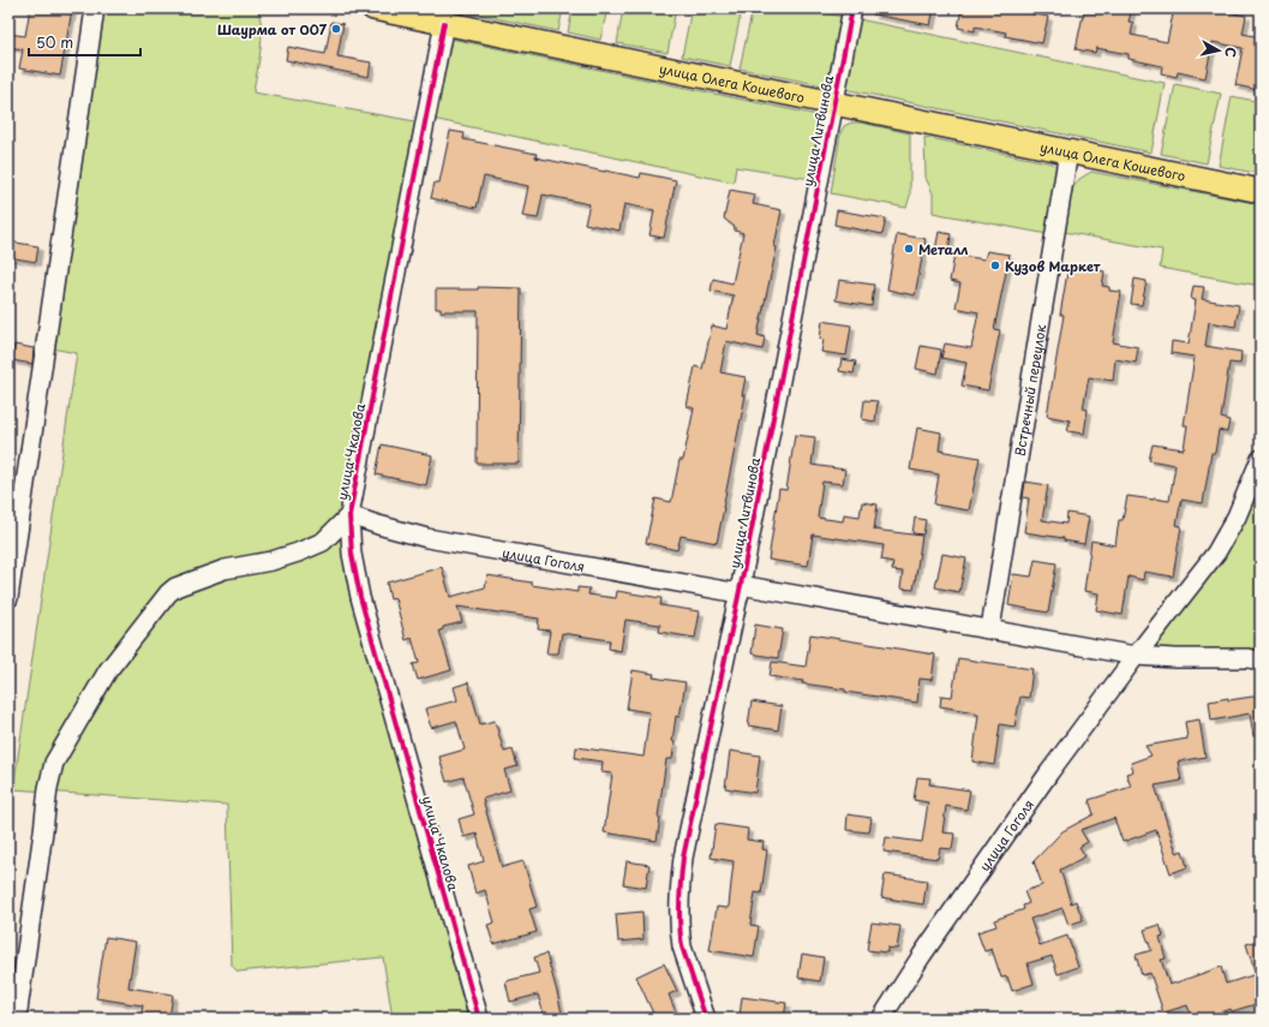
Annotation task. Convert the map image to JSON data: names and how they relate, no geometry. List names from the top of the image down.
{
  "streets": {
    "main road": ["улица Олега Кошевого"],
    "street": [
      "улица Литвинова",
      "Встречный переулок",
      "улица Чкалова",
      "улица Гоголя"
    ]
  },
  "crossings": [
    ["улица Олега Кошевого", "улица Литвинова"],
    ["улица Олега Кошевого", "Встречный переулок"],
    ["улица Олега Кошевого", "улица Чкалова"],
    ["улица Литвинова", "улица Гоголя"],
    ["Встречный переулок", "улица Гоголя"],
    ["улица Чкалова", "улица Гоголя"]
  ],
  "places": ["Шаурма от 007", "Металл", "Кузов Маркет"],
  "scale_bar": "50 m",
  "north": "right"
}
